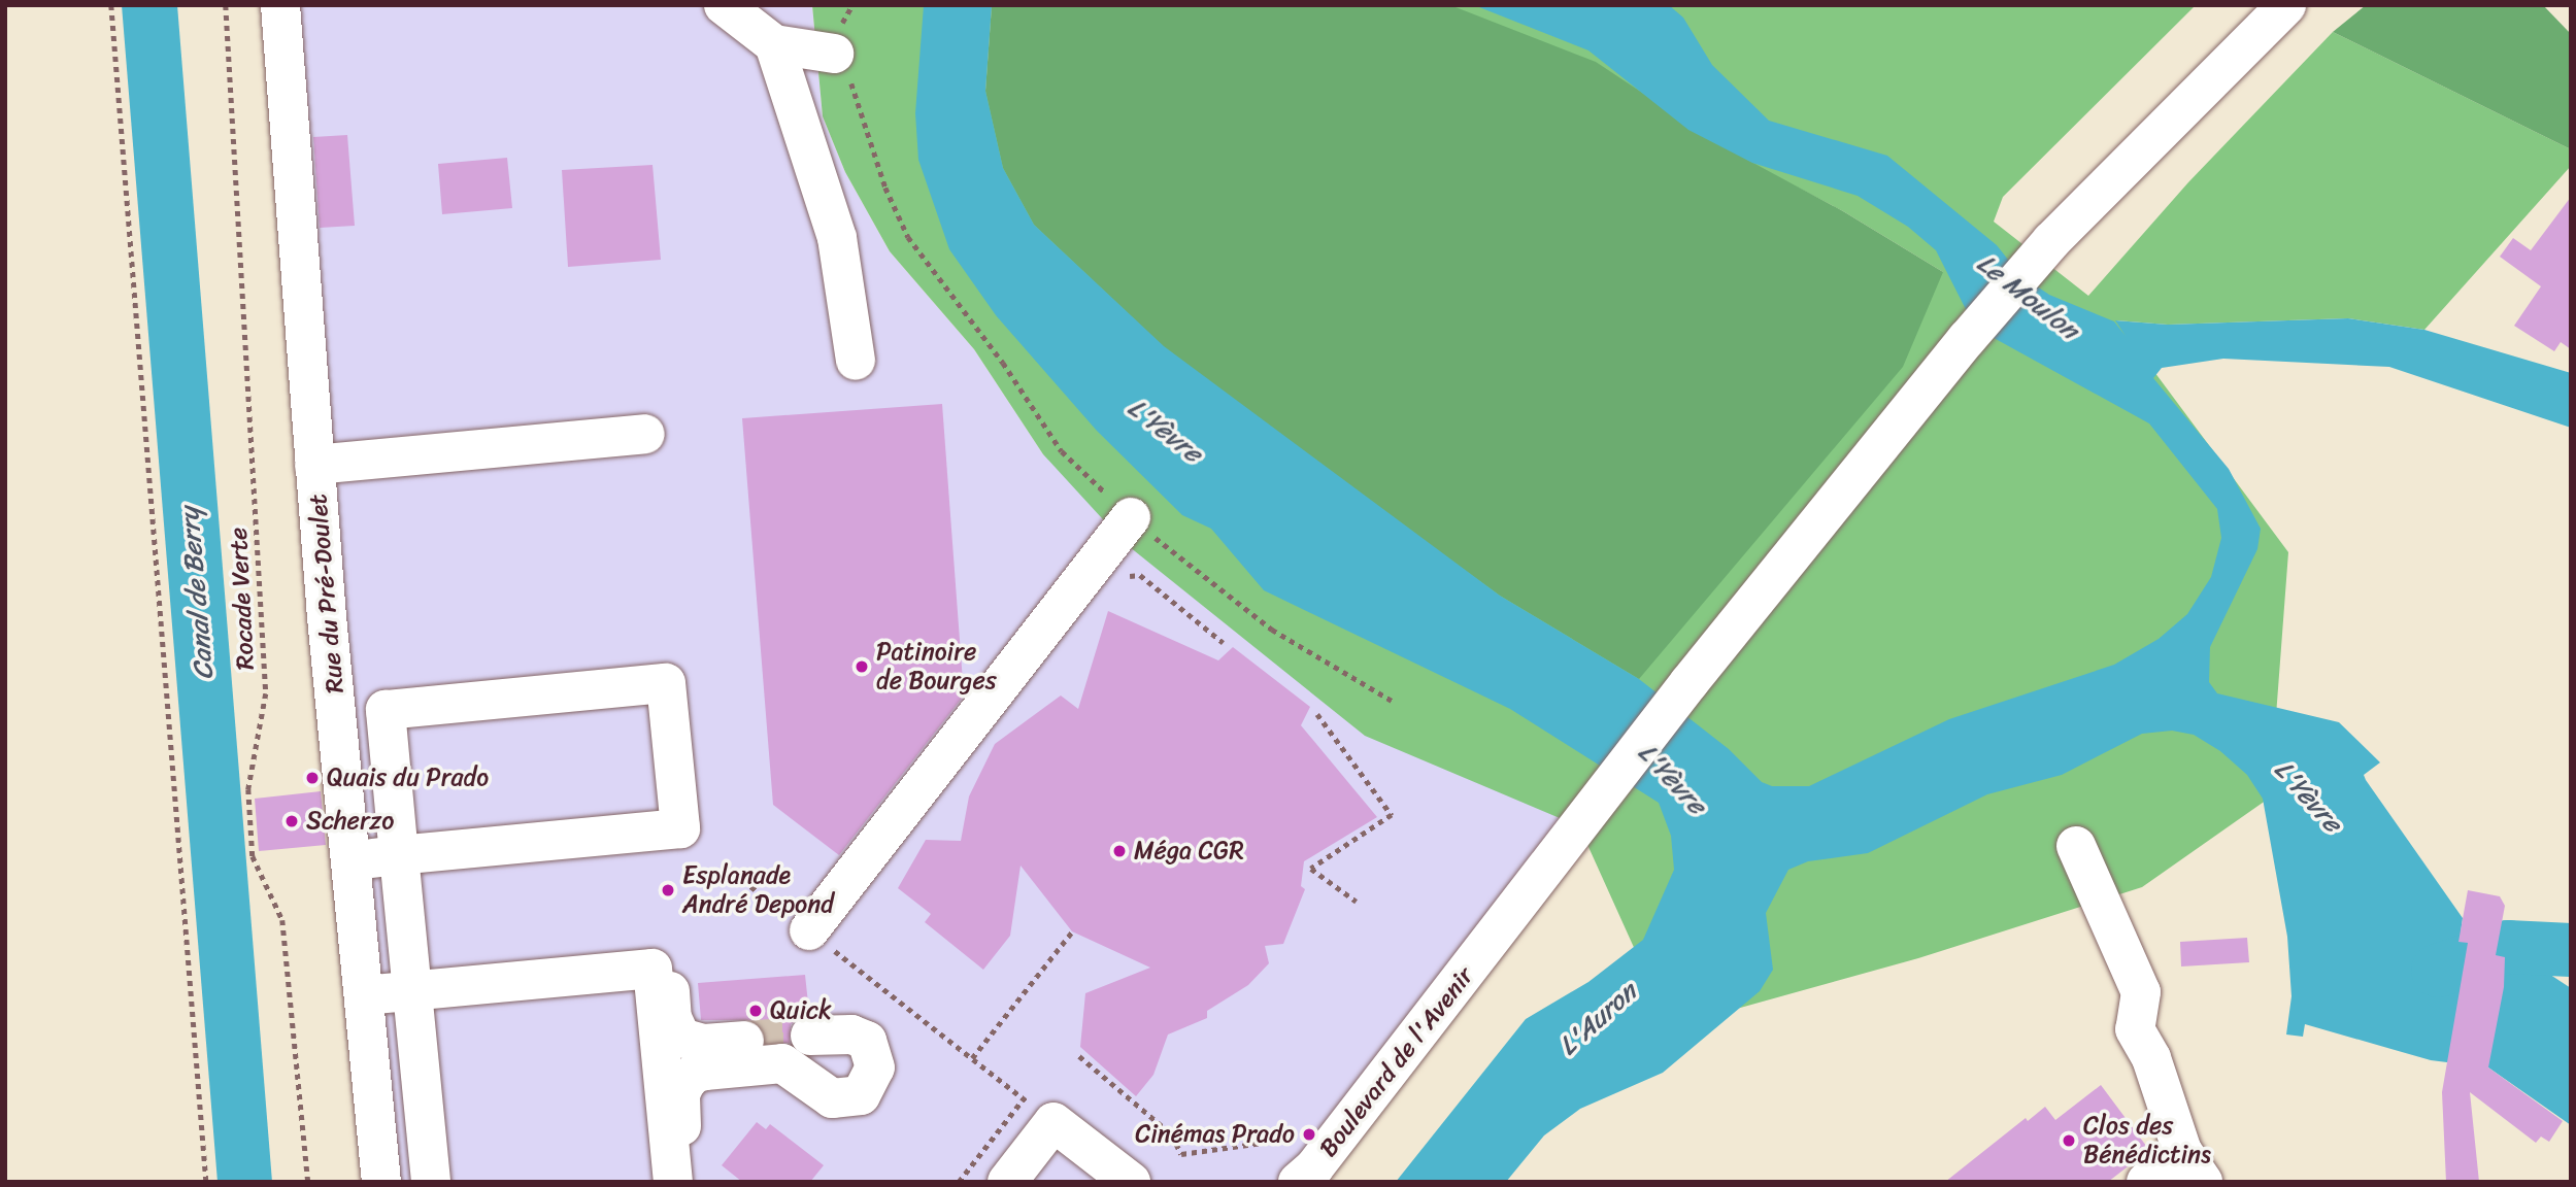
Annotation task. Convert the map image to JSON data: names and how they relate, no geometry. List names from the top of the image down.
{
  "streets": {
    "main road": ["Rue du Pré-Doulet", "Boulevard de l'Avenir"],
    "path": ["Rocade Verte"]
  },
  "water": [
    "Le Moulon",
    "L'Yèvre",
    "Canal de Berry",
    "L'Auron"
  ],
  "places": [
    "Patinoire de Bourges",
    "Quais du Prado",
    "Scherzo",
    "Méga CGR",
    "Esplanade André Depond",
    "Quick",
    "Cinémas Prado",
    "Clos des Bénédictins"
  ]
}
